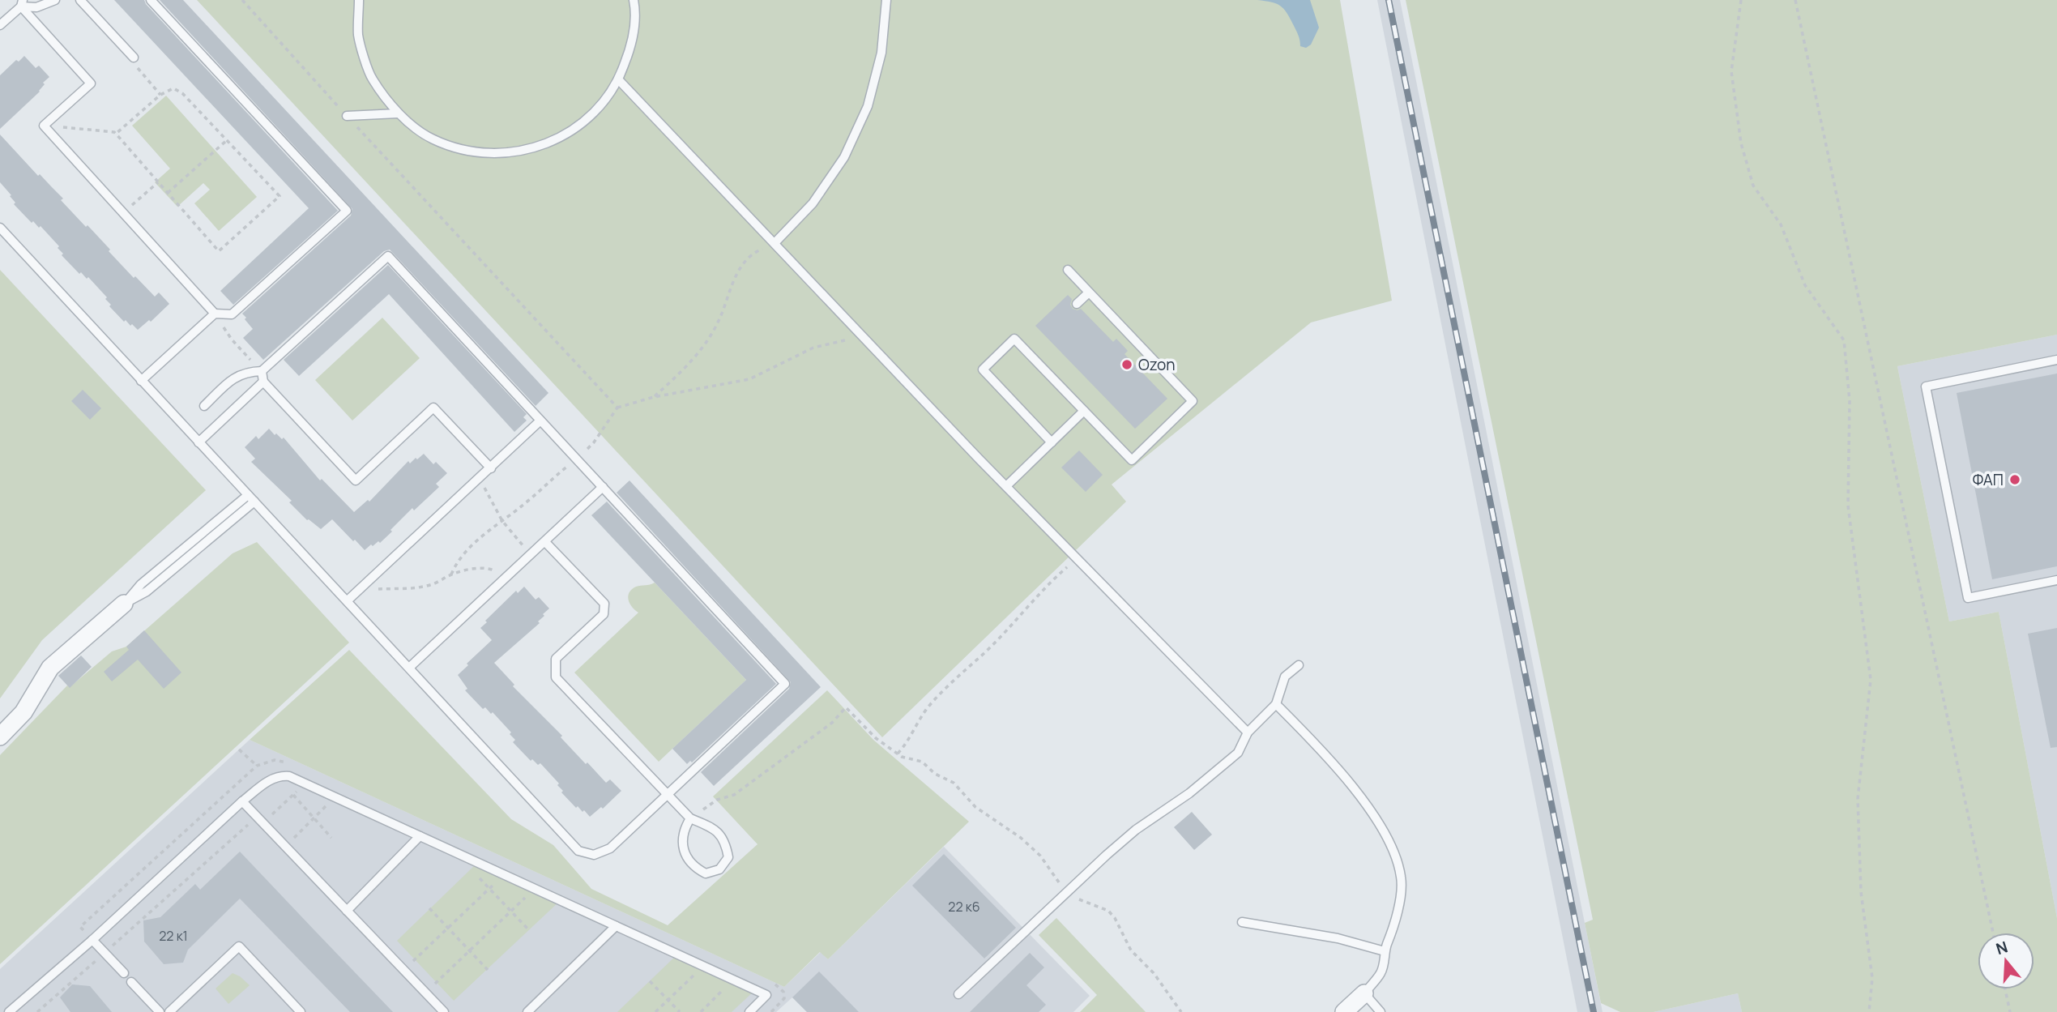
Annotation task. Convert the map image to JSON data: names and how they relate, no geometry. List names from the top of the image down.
{
  "places": ["Ozon", "ФАП"],
  "house_numbers": ["22 к6", "22 к1"],
  "north": "top"
}
